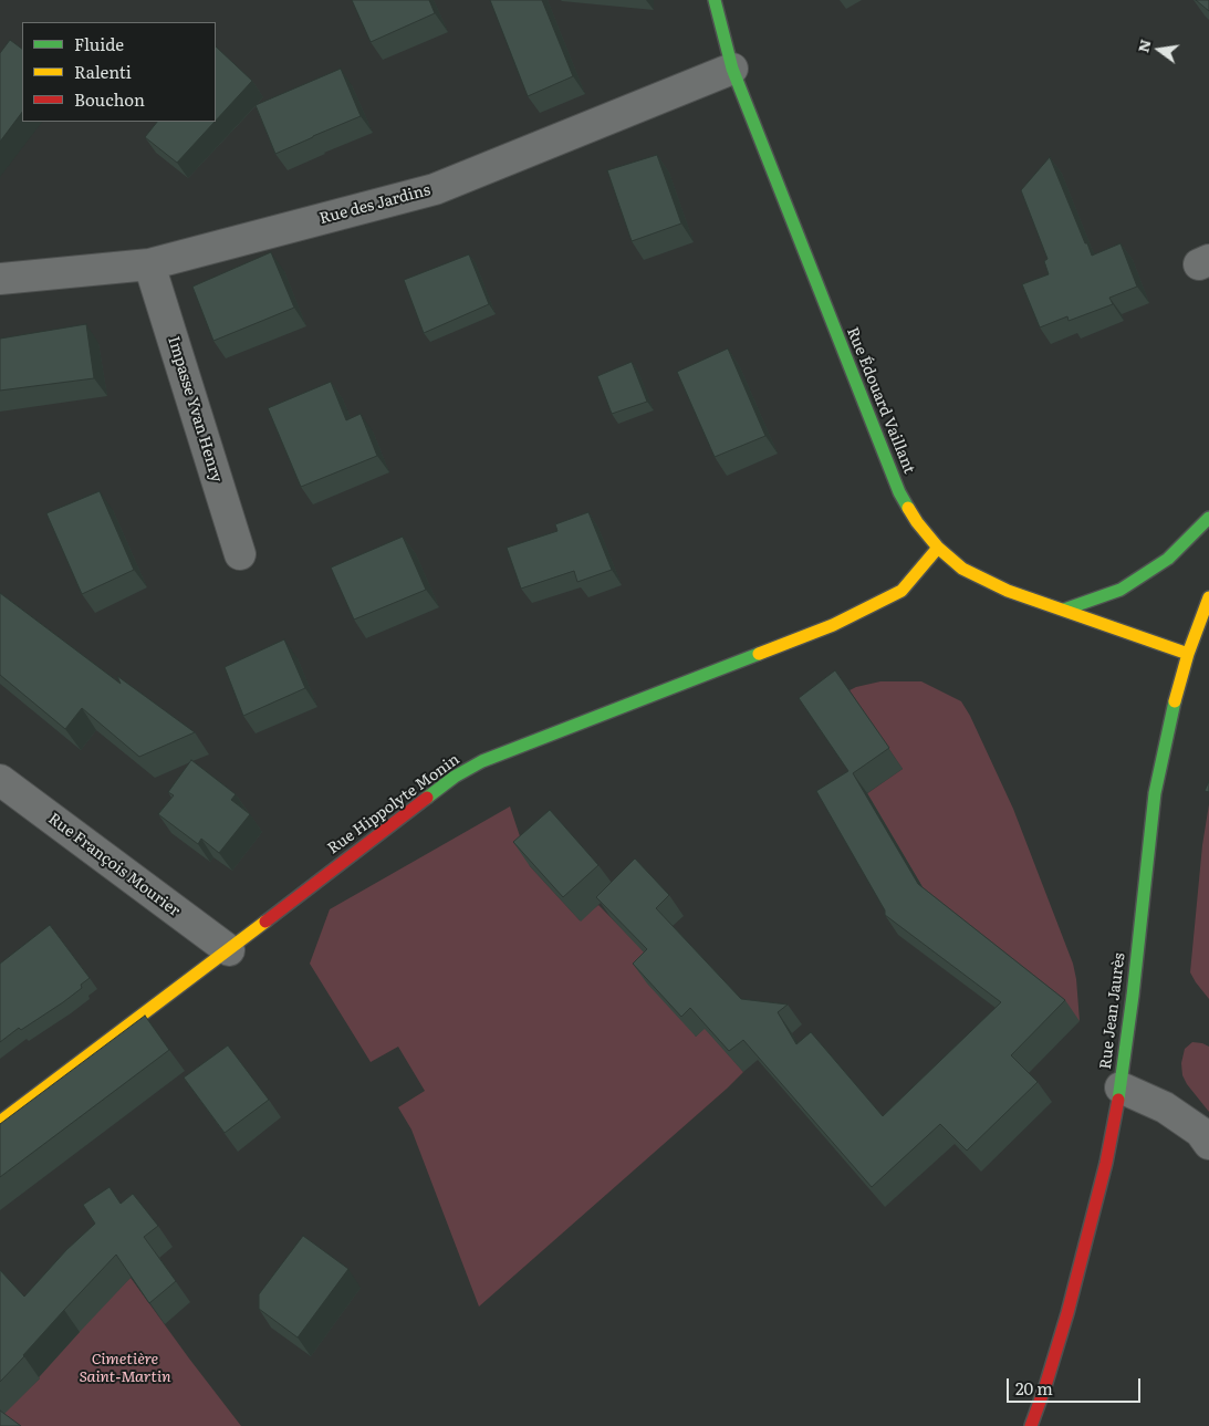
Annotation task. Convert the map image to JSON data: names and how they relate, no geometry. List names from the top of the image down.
{
  "streets": {
    "street": [
      "Rue des Jardins",
      "Rue Édouard Vaillant",
      "Impasse Yvan Henry",
      "Rue Hippolyte Monin",
      "Rue François Mourier",
      "Rue Jean Jaurès"
    ]
  },
  "crossings": [
    ["Rue des Jardins", "Rue Édouard Vaillant"],
    ["Rue des Jardins", "Impasse Yvan Henry"],
    ["Rue Édouard Vaillant", "Rue Hippolyte Monin"],
    ["Rue Édouard Vaillant", "Rue Jean Jaurès"],
    ["Rue Hippolyte Monin", "Rue François Mourier"]
  ],
  "parks": ["Cimetière Saint-Martin"],
  "legend": ["Fluide", "Ralenti", "Bouchon"],
  "scale_bar": "20 m",
  "north": "left"
}
